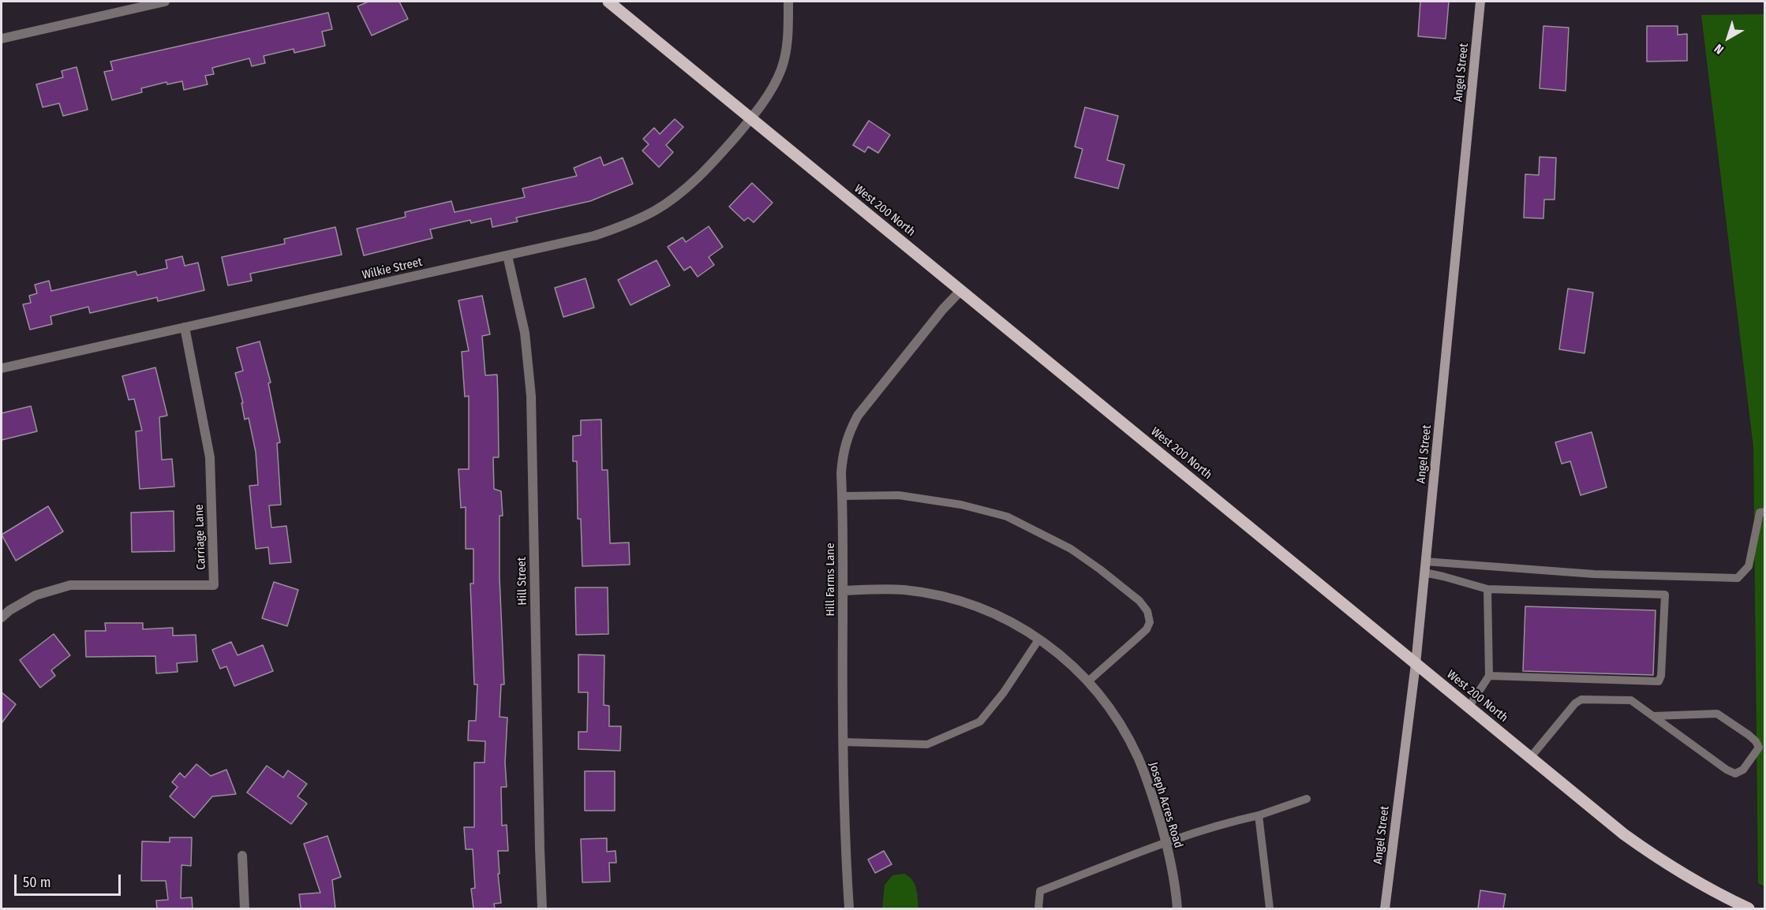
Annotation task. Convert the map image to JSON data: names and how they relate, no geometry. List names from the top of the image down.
{
  "streets": {
    "main road": ["West 200 North"],
    "street": [
      "Angel Street",
      "Wilkie Street",
      "Carriage Lane",
      "Hill Farms Lane",
      "Hill Street",
      "Joseph Acres Road"
    ]
  },
  "crossings": [
    ["Angel Street", "West 200 North"],
    ["West 200 North", "Wilkie Street"],
    ["West 200 North", "Hill Farms Lane"],
    ["Wilkie Street", "Carriage Lane"],
    ["Wilkie Street", "Hill Street"],
    ["Hill Farms Lane", "Joseph Acres Road"]
  ],
  "scale_bar": "50 m",
  "north": "bottom left"
}
